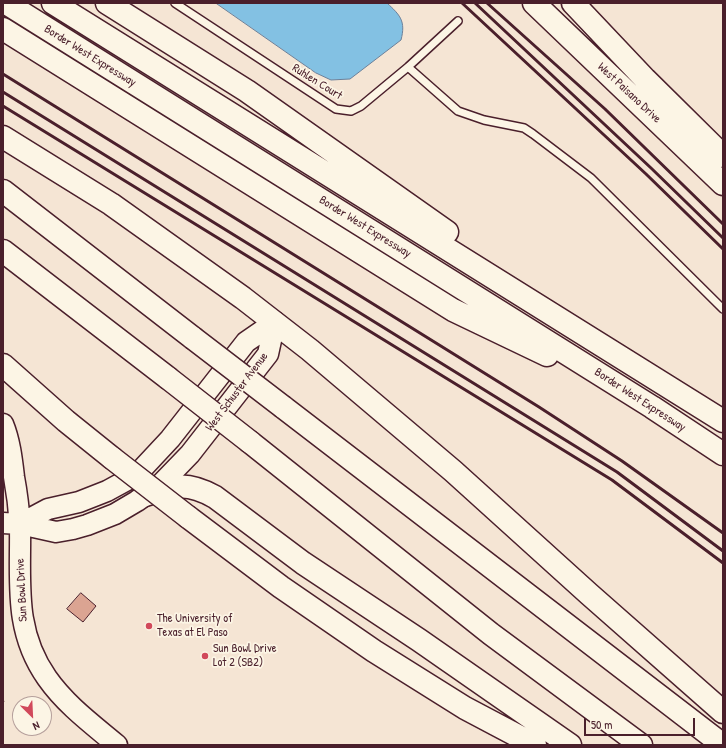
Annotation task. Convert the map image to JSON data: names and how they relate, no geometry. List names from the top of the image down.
{
  "streets": {
    "main road": [
      "Border West Expressway",
      "West Paisano Drive",
      "West Schuster Avenue",
      "Sun Bowl Drive"
    ],
    "lane": ["Ruhlen Court"]
  },
  "crossings": [
    ["West Schuster Avenue", "Sun Bowl Drive"]
  ],
  "places": ["The University of Texas at El Paso", "Sun Bowl Drive Lot 2 (SB2)"],
  "scale_bar": "50 m",
  "north": "bottom right"
}
